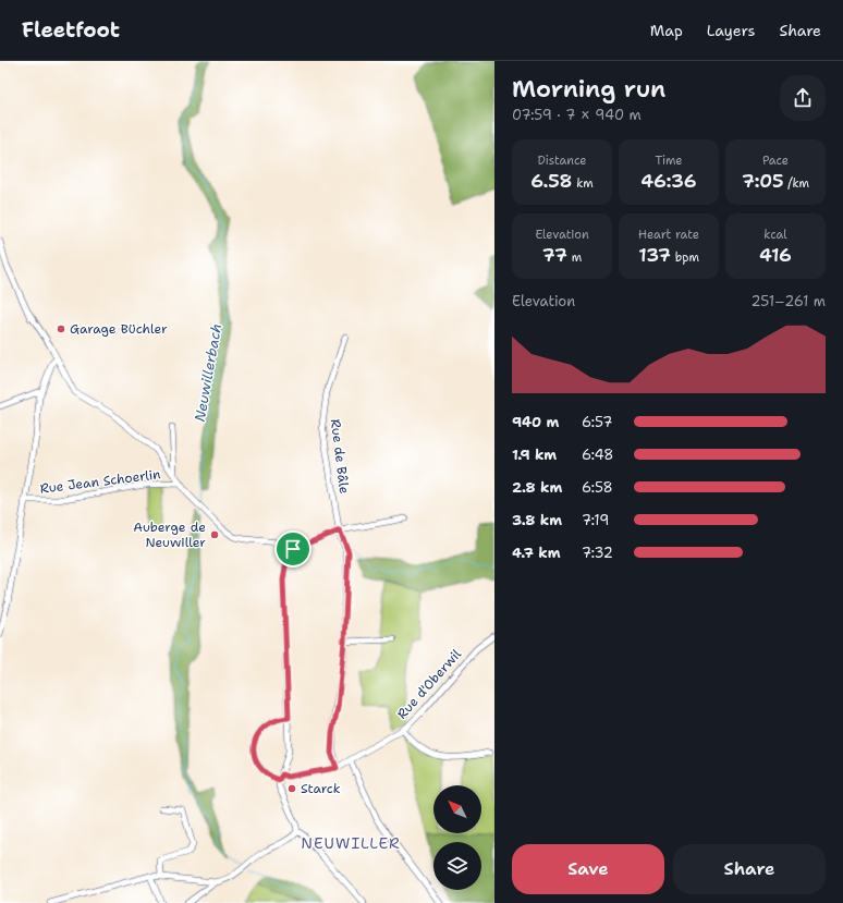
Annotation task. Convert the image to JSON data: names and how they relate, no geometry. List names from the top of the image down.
{
  "streets": {
    "street": ["Rue de Bâle", "Rue Jean Schoerlin", "Rue d'Oberwil"]
  },
  "crossings": [
    ["Rue de Bâle", "Rue d'Oberwil"]
  ],
  "districts": ["NEUWILLER"],
  "water": ["Neuwillerbach"],
  "places": ["Garage Büchler", "Auberge de Neuwiller", "Starck"],
  "north": "top left",
  "page": {
    "header": "Fleetfoot",
    "nav": ["Map", "Layers", "Share"],
    "heading": ["Morning run", "07:59 · 7 × 940 m"],
    "stats": [
      ["Distance", "6.58 km"],
      ["Time", "46:36"],
      ["Pace", "7:05 /km"],
      ["Elevation", "77 m"],
      ["Heart rate", "137 bpm"],
      ["kcal", "416"]
    ],
    "chart": ["Elevation", "251–261 m"],
    "list": [
      {
        "name": "940 m",
        "note": "6:57"
      },
      {
        "name": "1.9 km",
        "note": "6:48"
      },
      {
        "name": "2.8 km",
        "note": "6:58"
      },
      {
        "name": "3.8 km",
        "note": "7:19"
      },
      {
        "name": "4.7 km",
        "note": "7:32"
      }
    ],
    "buttons": ["Save", "Share"]
  }
}
